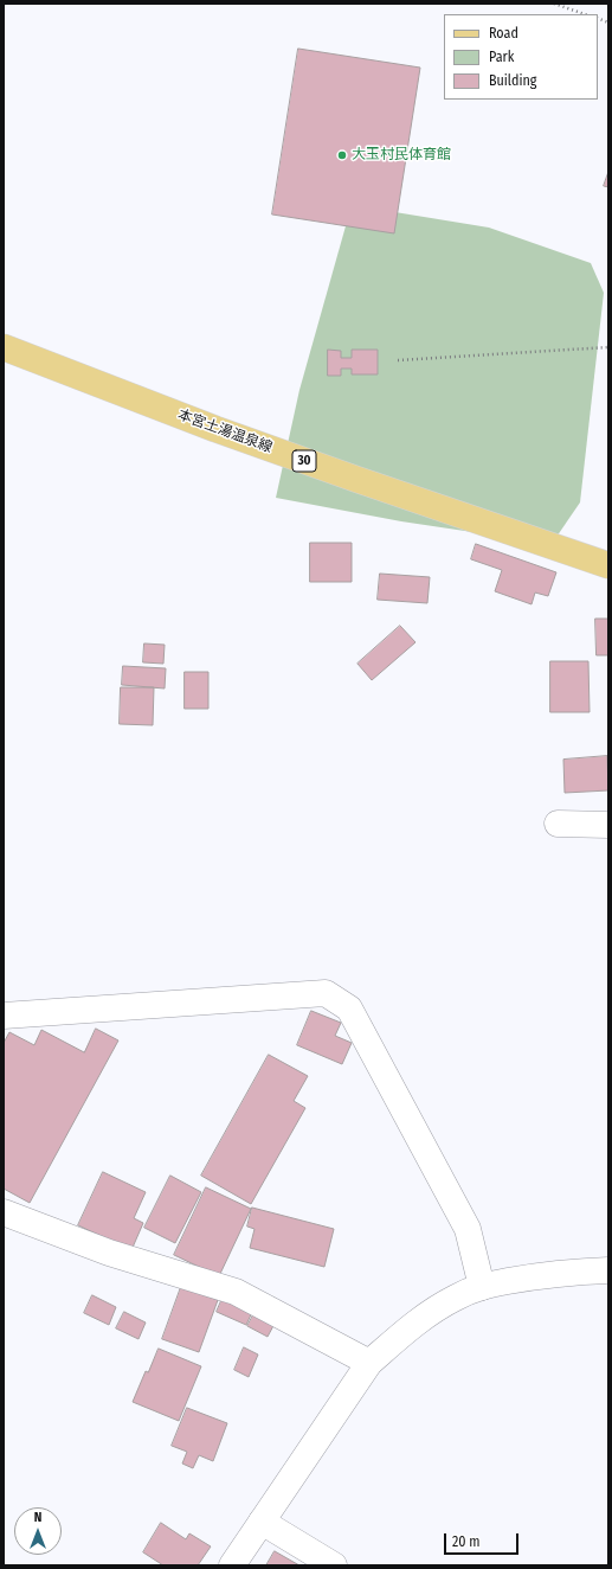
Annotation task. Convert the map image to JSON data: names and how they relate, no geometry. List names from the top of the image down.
{
  "streets": {
    "main road": ["本宮土湯温泉線", "30"]
  },
  "places": ["大玉村民体育館"],
  "legend": ["Road", "Park", "Building"],
  "scale_bar": "20 m",
  "north": "top"
}
